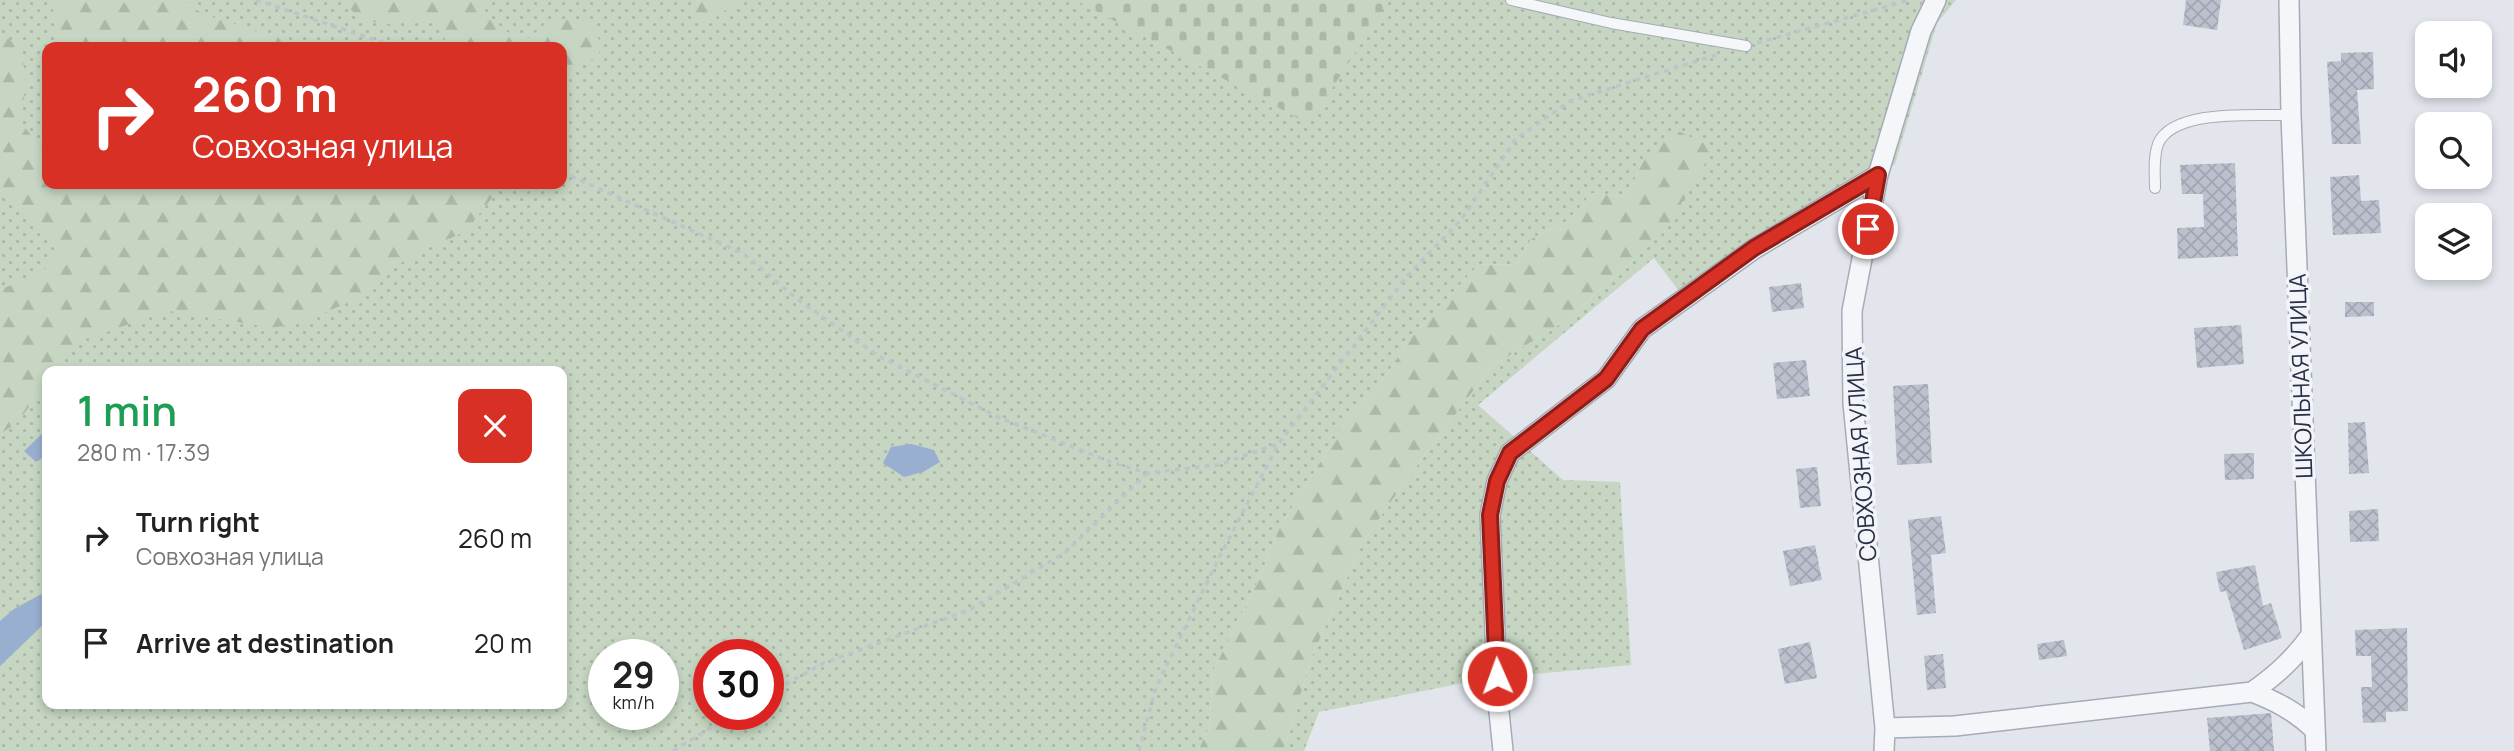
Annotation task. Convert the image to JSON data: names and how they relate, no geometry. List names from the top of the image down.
{
  "streets": {
    "street": ["ШКОЛЬНАЯ УЛИЦА", "СОВХОЗНАЯ УЛИЦА"]
  },
  "page": {
    "turn": ["260 m", "Совхозная улица"],
    "heading": ["1 min", "280 m · 17:39"],
    "list": [
      {
        "name": "Turn right",
        "note": "Совхозная улица",
        "value": "260 m"
      },
      {
        "name": "Arrive at destination",
        "value": "20 m"
      }
    ],
    "speed": "29 km/h",
    "limit": "30"
  }
}
